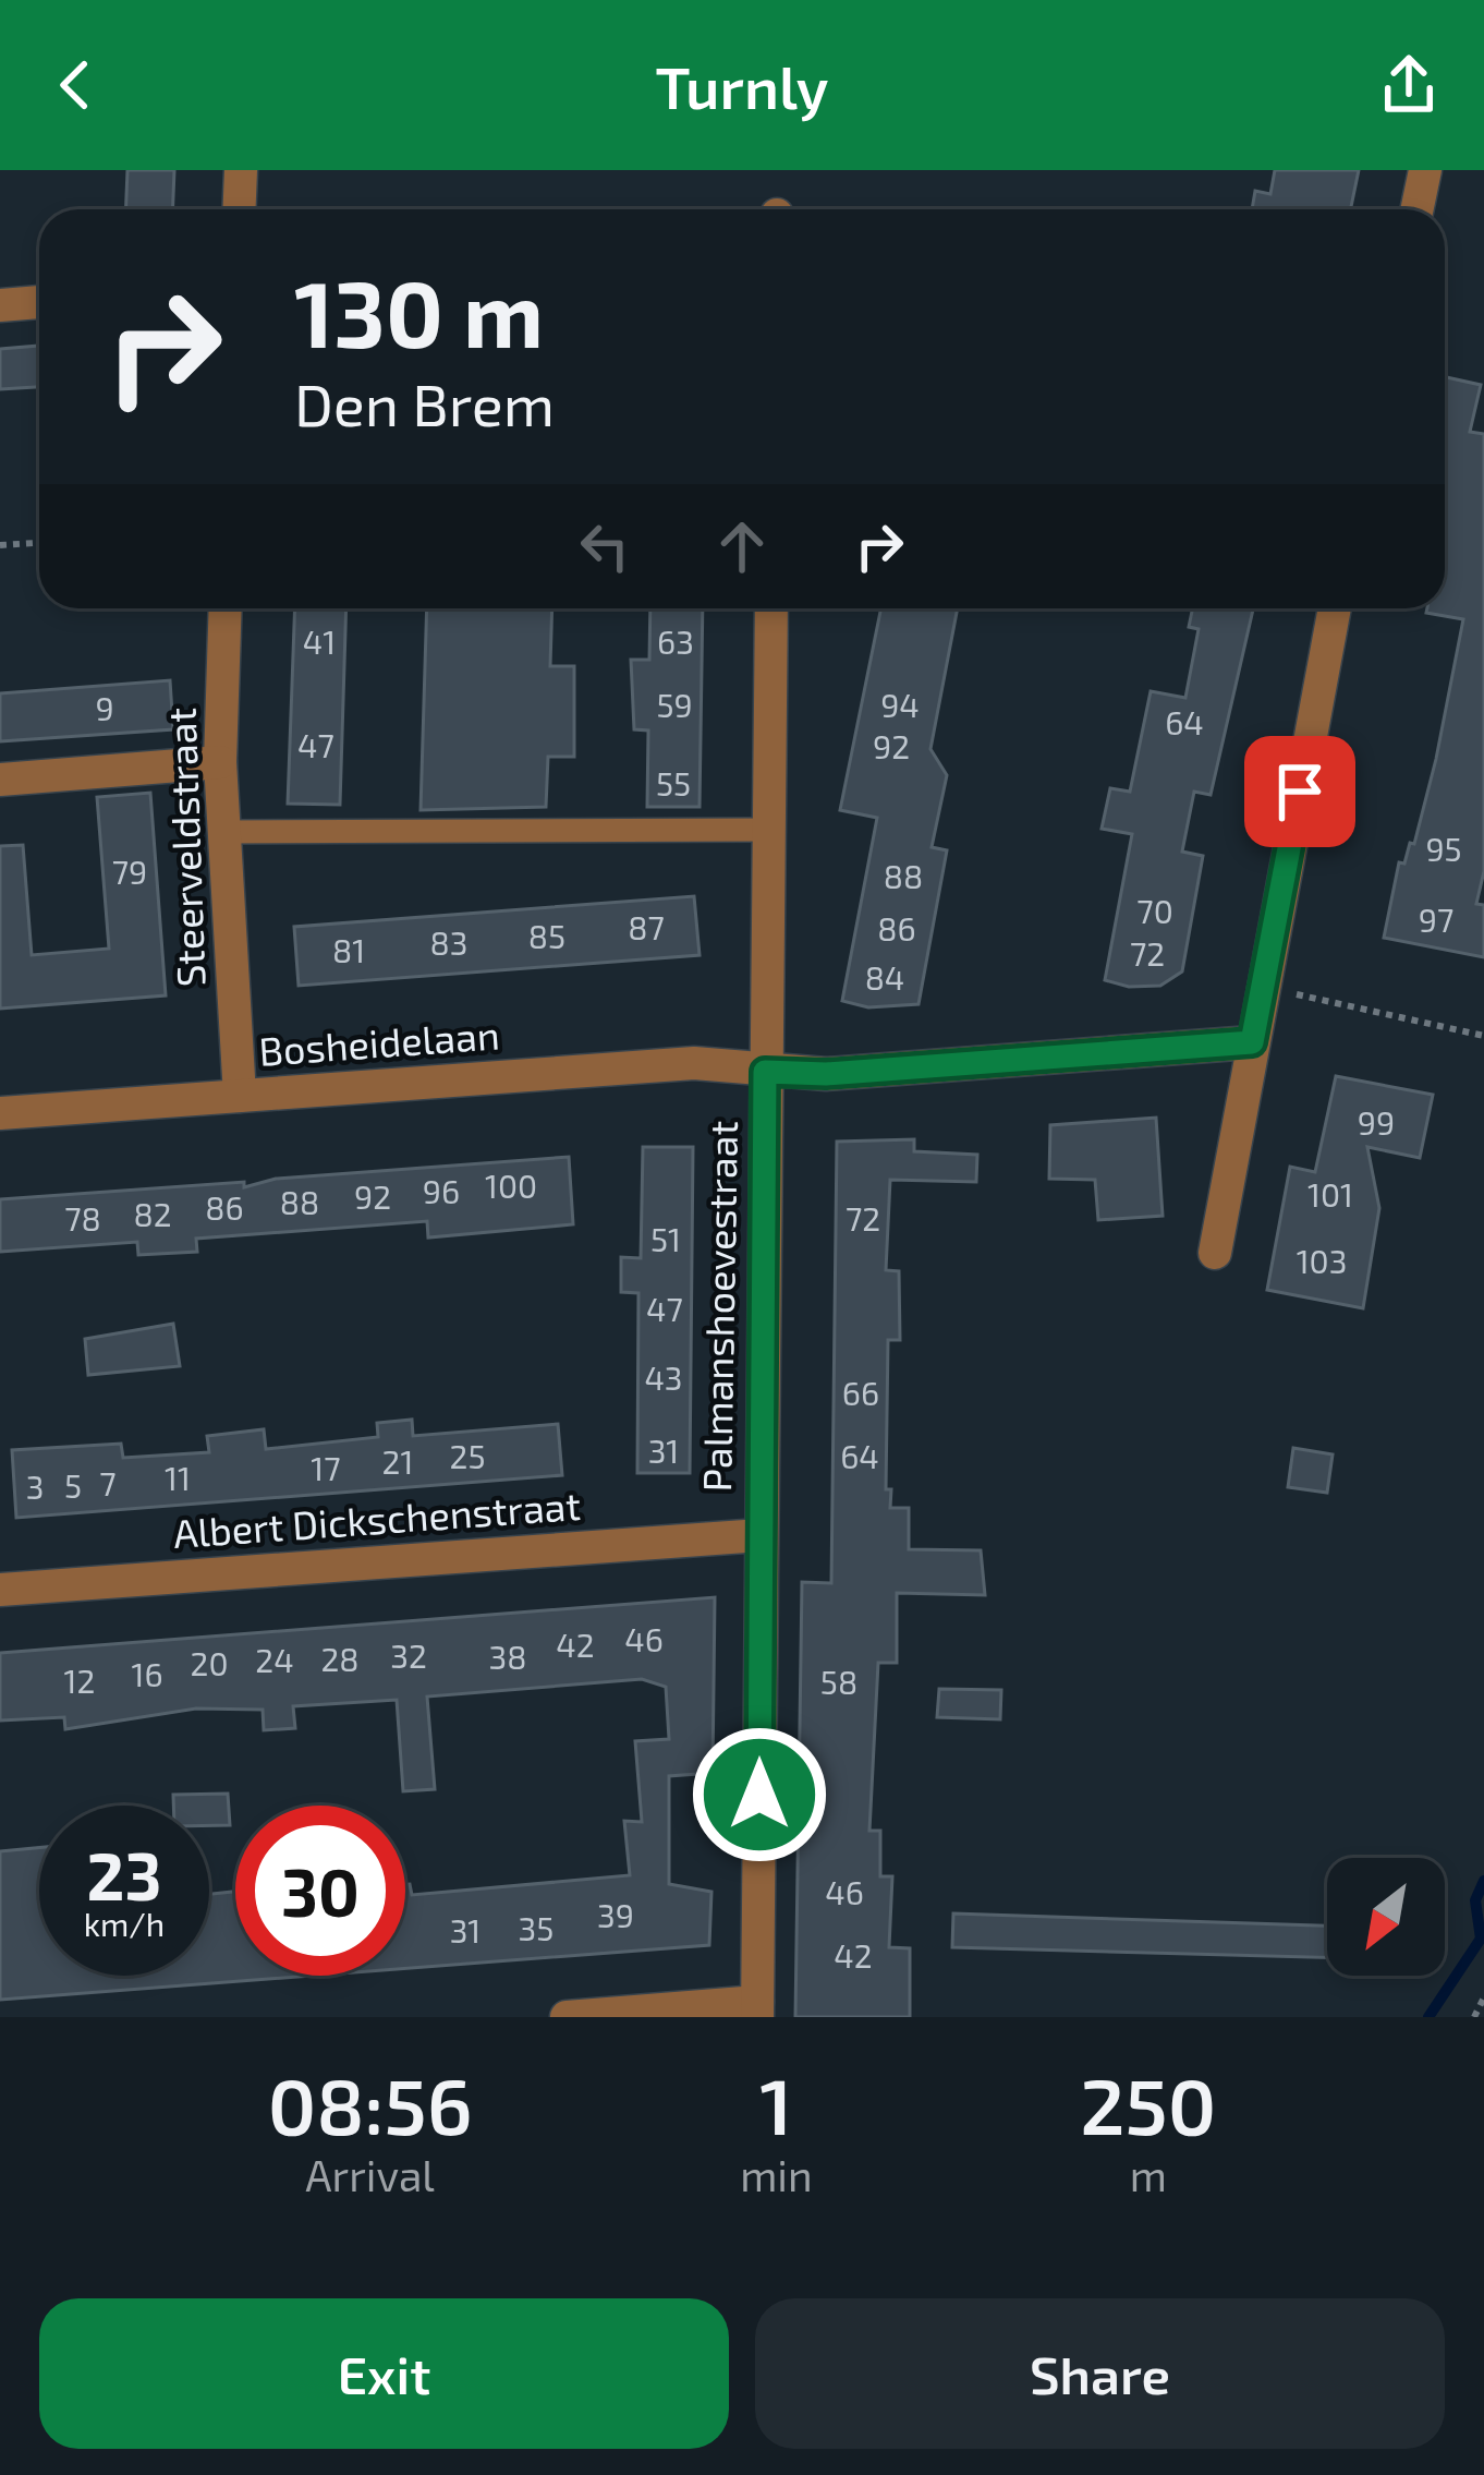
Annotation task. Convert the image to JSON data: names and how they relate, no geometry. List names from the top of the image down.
{
  "streets": {
    "street": [
      "Steerveldstraat",
      "Bosheidelaan",
      "Palmanshoevestraat",
      "Albert Dickschenstraat"
    ]
  },
  "crossings": [
    ["Steerveldstraat", "Bosheidelaan"],
    ["Bosheidelaan", "Palmanshoevestraat"],
    ["Palmanshoevestraat", "Albert Dickschenstraat"]
  ],
  "house_numbers": [
    "41",
    "63",
    "59",
    "94",
    "9",
    "64",
    "47",
    "92",
    "55",
    "95",
    "79",
    "88",
    "70",
    "97",
    "87",
    "86",
    "85",
    "83",
    "81",
    "72",
    "84",
    "99",
    "100",
    "96",
    "101",
    "92",
    "88",
    "86",
    "82",
    "78",
    "72",
    "51",
    "103",
    "47",
    "43",
    "66",
    "31",
    "25",
    "64",
    "21",
    "17",
    "11",
    "7",
    "5",
    "3",
    "46",
    "42",
    "32",
    "38",
    "28",
    "24",
    "20",
    "16",
    "12",
    "58",
    "46",
    "39",
    "35",
    "31",
    "42"
  ],
  "north": "bottom left",
  "page": {
    "header": "Turnly",
    "turn": ["130 m", "Den Brem"],
    "speed": "23 km/h",
    "limit": "30",
    "eta": [
      "08:56",
      "Arrival",
      "1",
      "min",
      "250",
      "m"
    ],
    "buttons": ["Exit", "Share"]
  }
}
